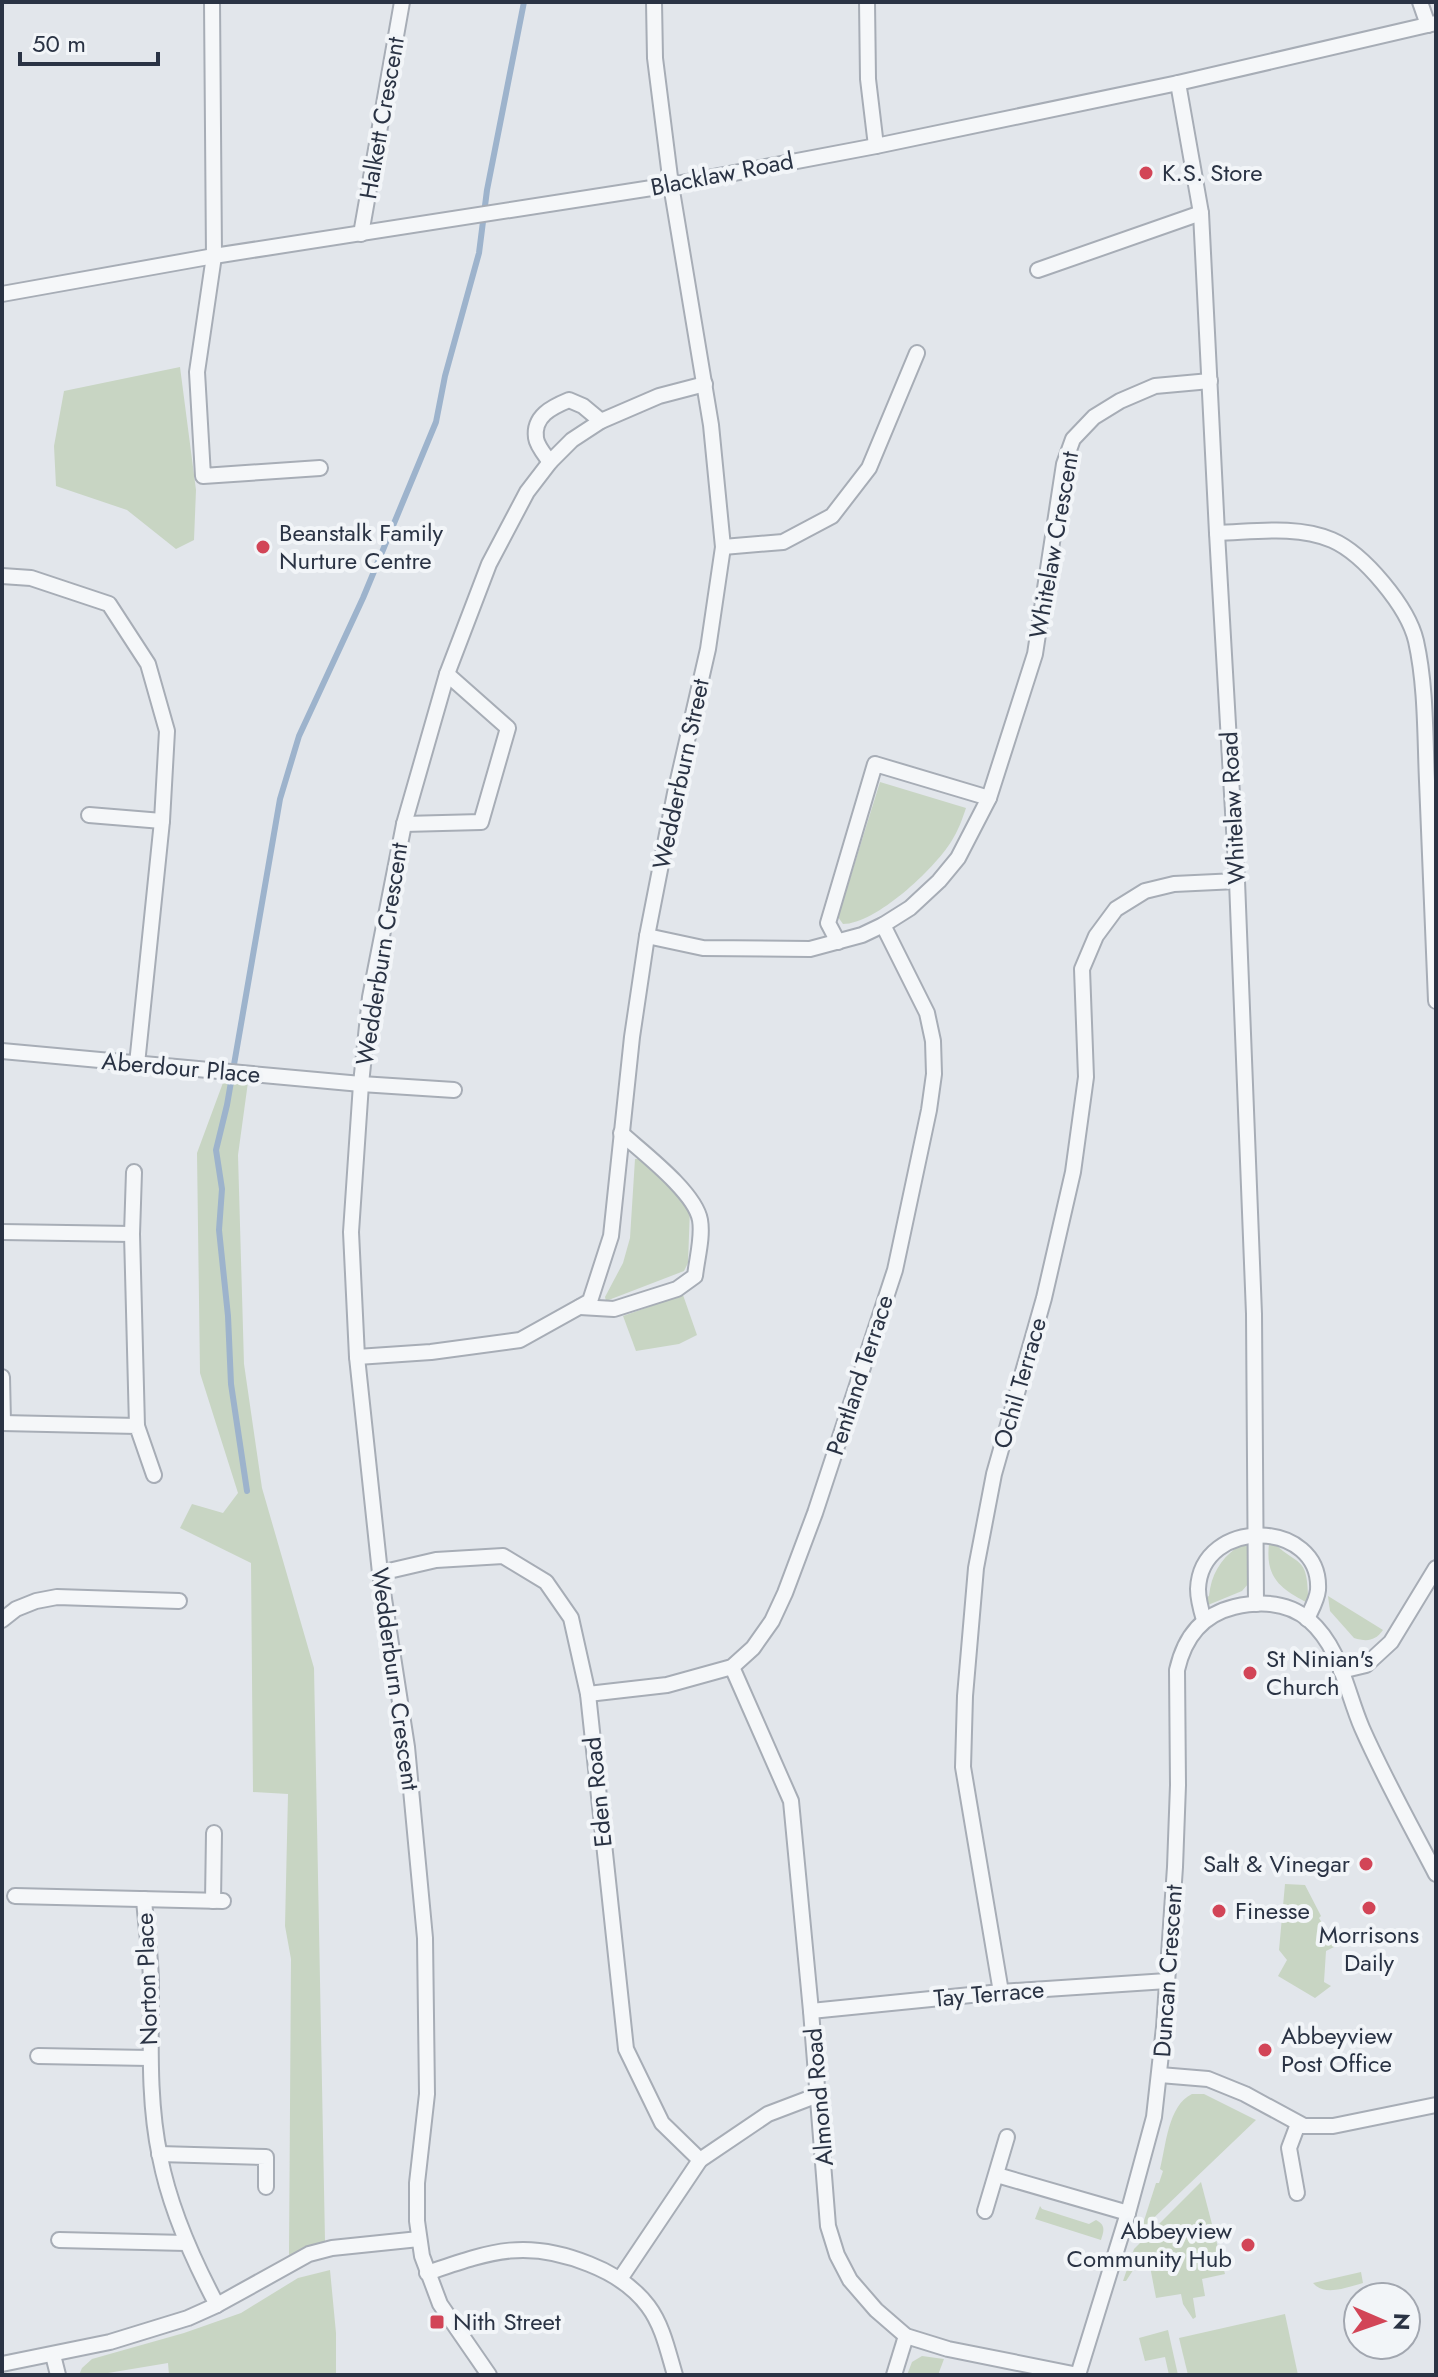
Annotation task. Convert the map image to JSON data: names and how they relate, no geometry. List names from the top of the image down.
{
  "streets": {
    "street": [
      "Halkett Crescent",
      "Blacklaw Road",
      "Whitelaw Crescent",
      "Wedderburn Street",
      "Whitelaw Road",
      "Wedderburn Crescent",
      "Aberdour Place",
      "Pentland Terrace",
      "Ochil Terrace",
      "Eden Road",
      "Duncan Crescent",
      "Norton Place",
      "Tay Terrace",
      "Almond Road"
    ]
  },
  "crossings": [
    ["Halkett Crescent", "Blacklaw Road"],
    ["Blacklaw Road", "Wedderburn Street"],
    ["Blacklaw Road", "Whitelaw Road"],
    ["Whitelaw Crescent", "Wedderburn Street"],
    ["Whitelaw Crescent", "Whitelaw Road"],
    ["Whitelaw Crescent", "Pentland Terrace"],
    ["Wedderburn Street", "Wedderburn Crescent"],
    ["Whitelaw Road", "Ochil Terrace"],
    ["Wedderburn Crescent", "Aberdour Place"],
    ["Wedderburn Crescent", "Eden Road"],
    ["Pentland Terrace", "Almond Road"],
    ["Ochil Terrace", "Tay Terrace"],
    ["Duncan Crescent", "Tay Terrace"],
    ["Duncan Crescent", "Almond Road"],
    ["Tay Terrace", "Almond Road"]
  ],
  "places": {
    "other": [
      "K.S. Store",
      "Beanstalk Family Nurture Centre",
      "St Ninian's Church",
      "Salt & Vinegar",
      "Morrisons Daily",
      "Finesse",
      "Abbeyview Post Office",
      "Abbeyview Community Hub"
    ],
    "transit": ["Nith Street"]
  },
  "scale_bar": "50 m",
  "north": "right"
}
